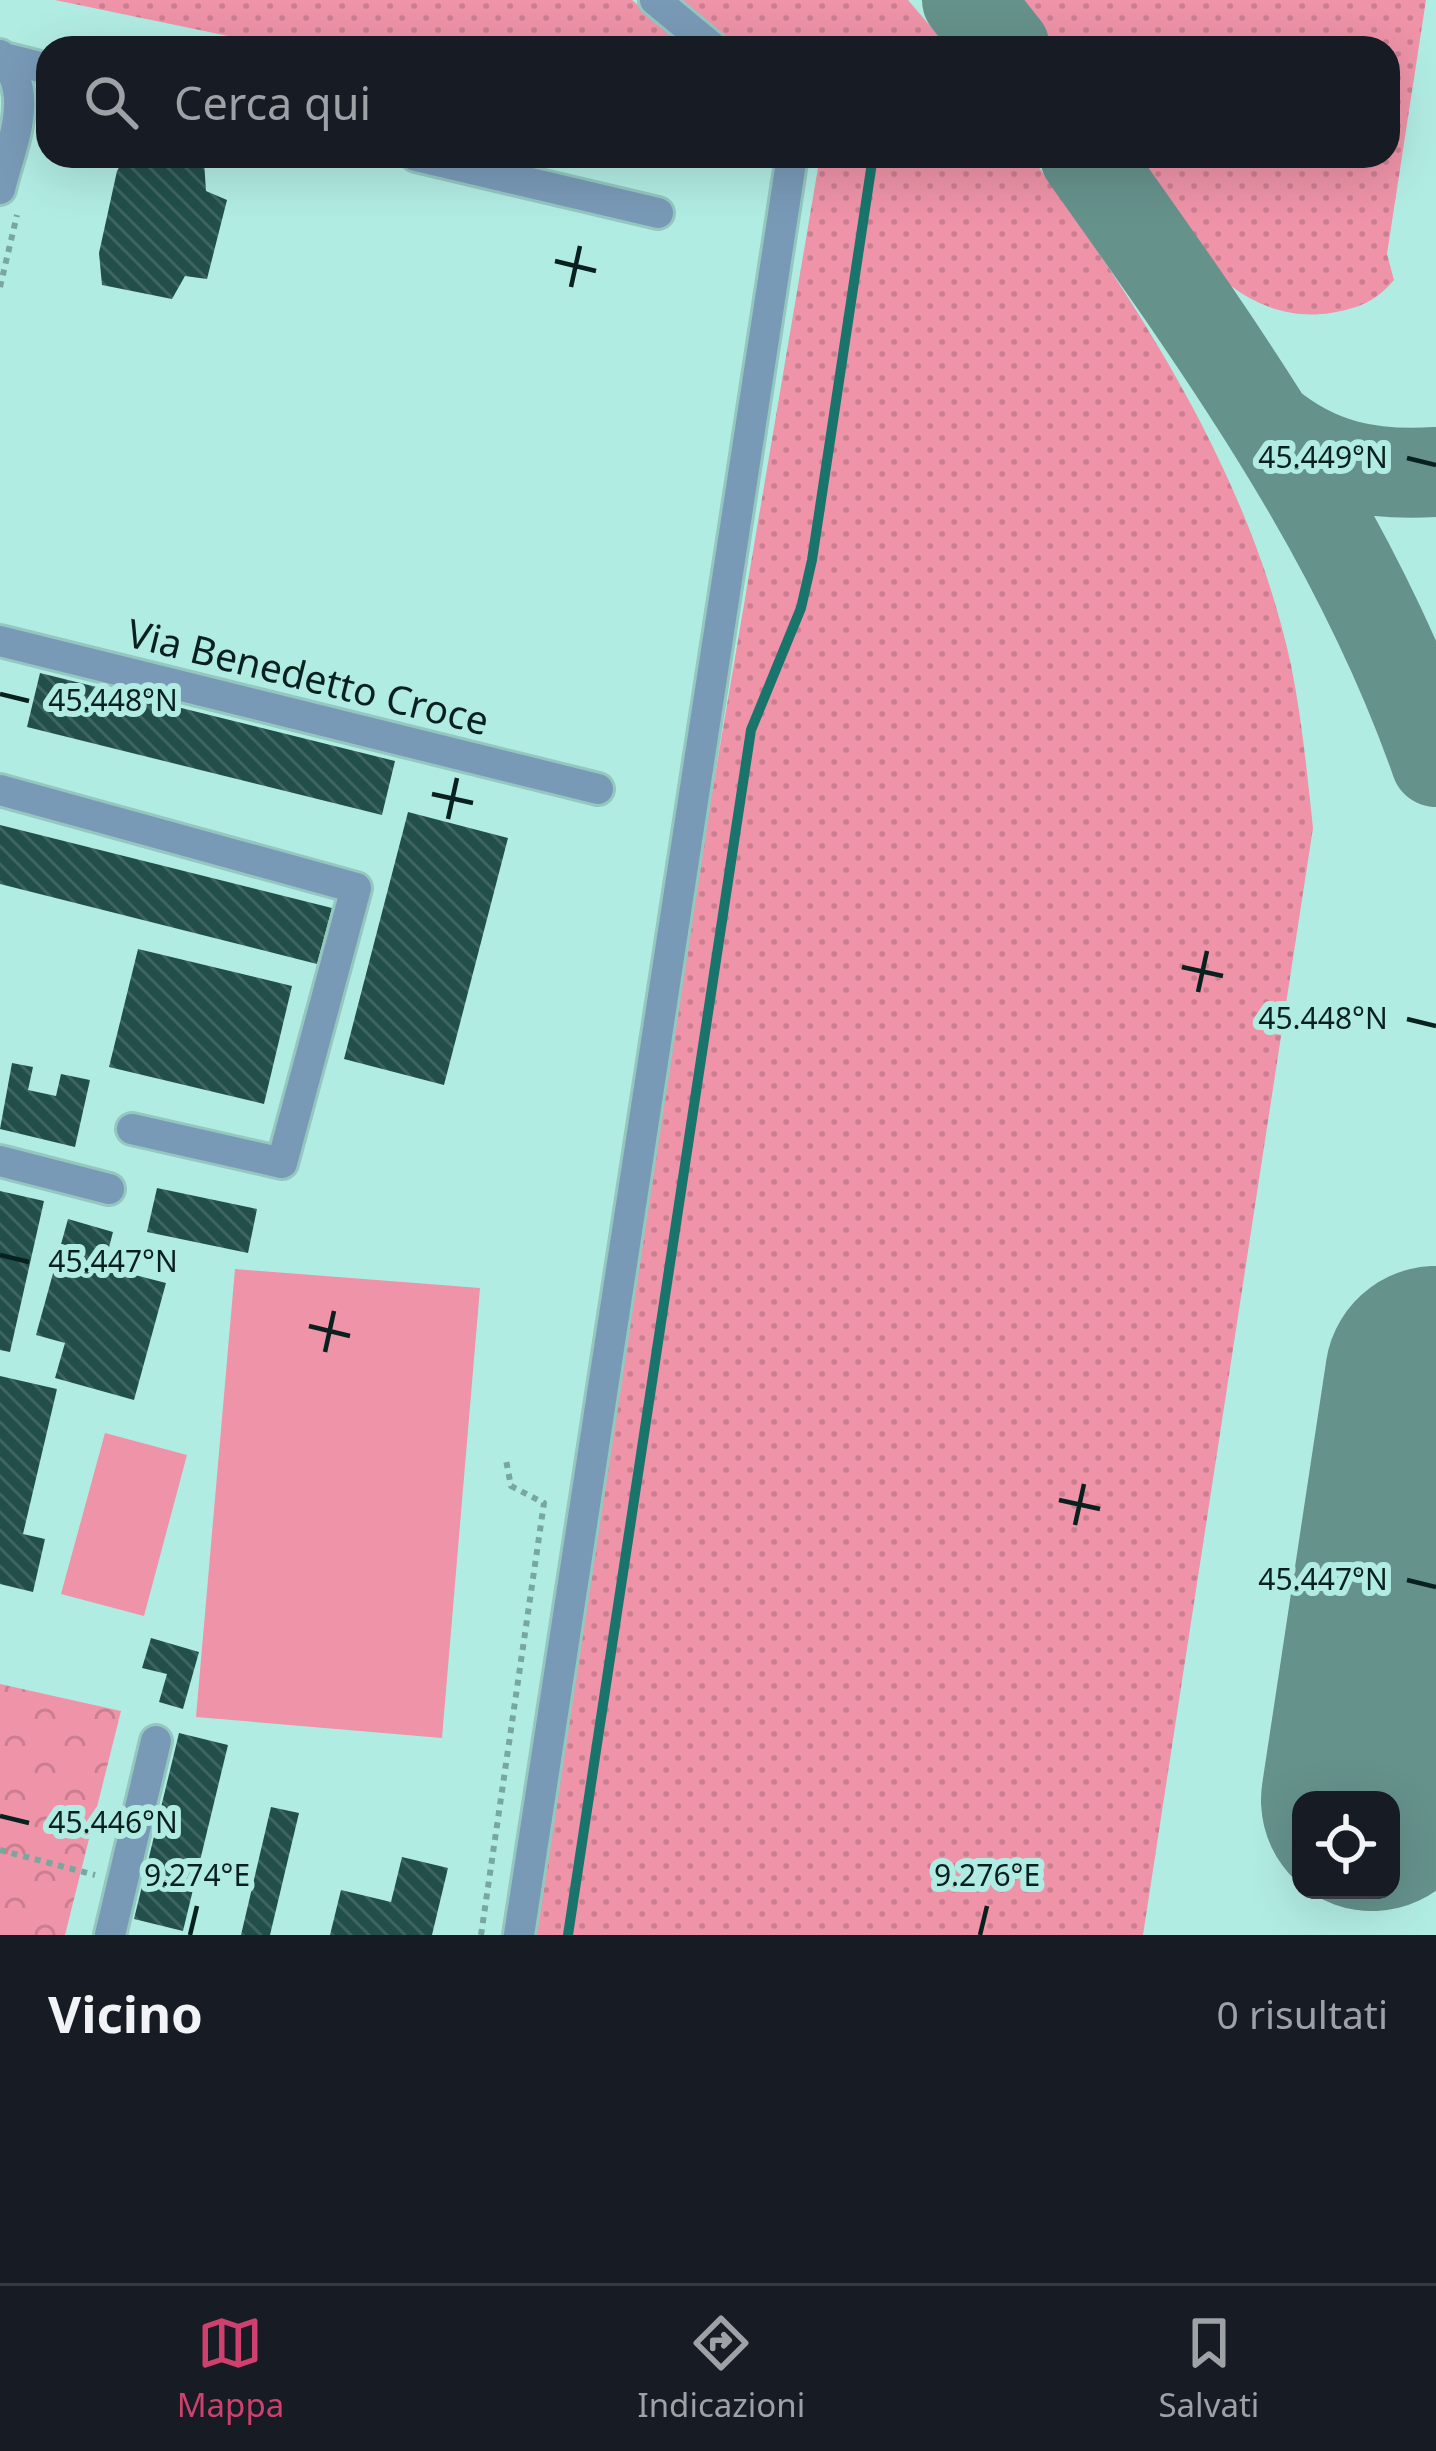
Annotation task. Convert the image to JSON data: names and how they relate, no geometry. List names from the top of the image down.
{
  "streets": {
    "street": ["Via Benedetto Croce"]
  },
  "page": {
    "search": "Cerca qui",
    "heading": ["Vicino", "0 risultati"],
    "nav": ["Mappa", "Indicazioni", "Salvati"]
  },
  "coordinates": [
    "45.449°N",
    "45.448°N",
    "45.447°N",
    "45.446°N",
    "9.274°E",
    "9.276°E"
  ]
}
